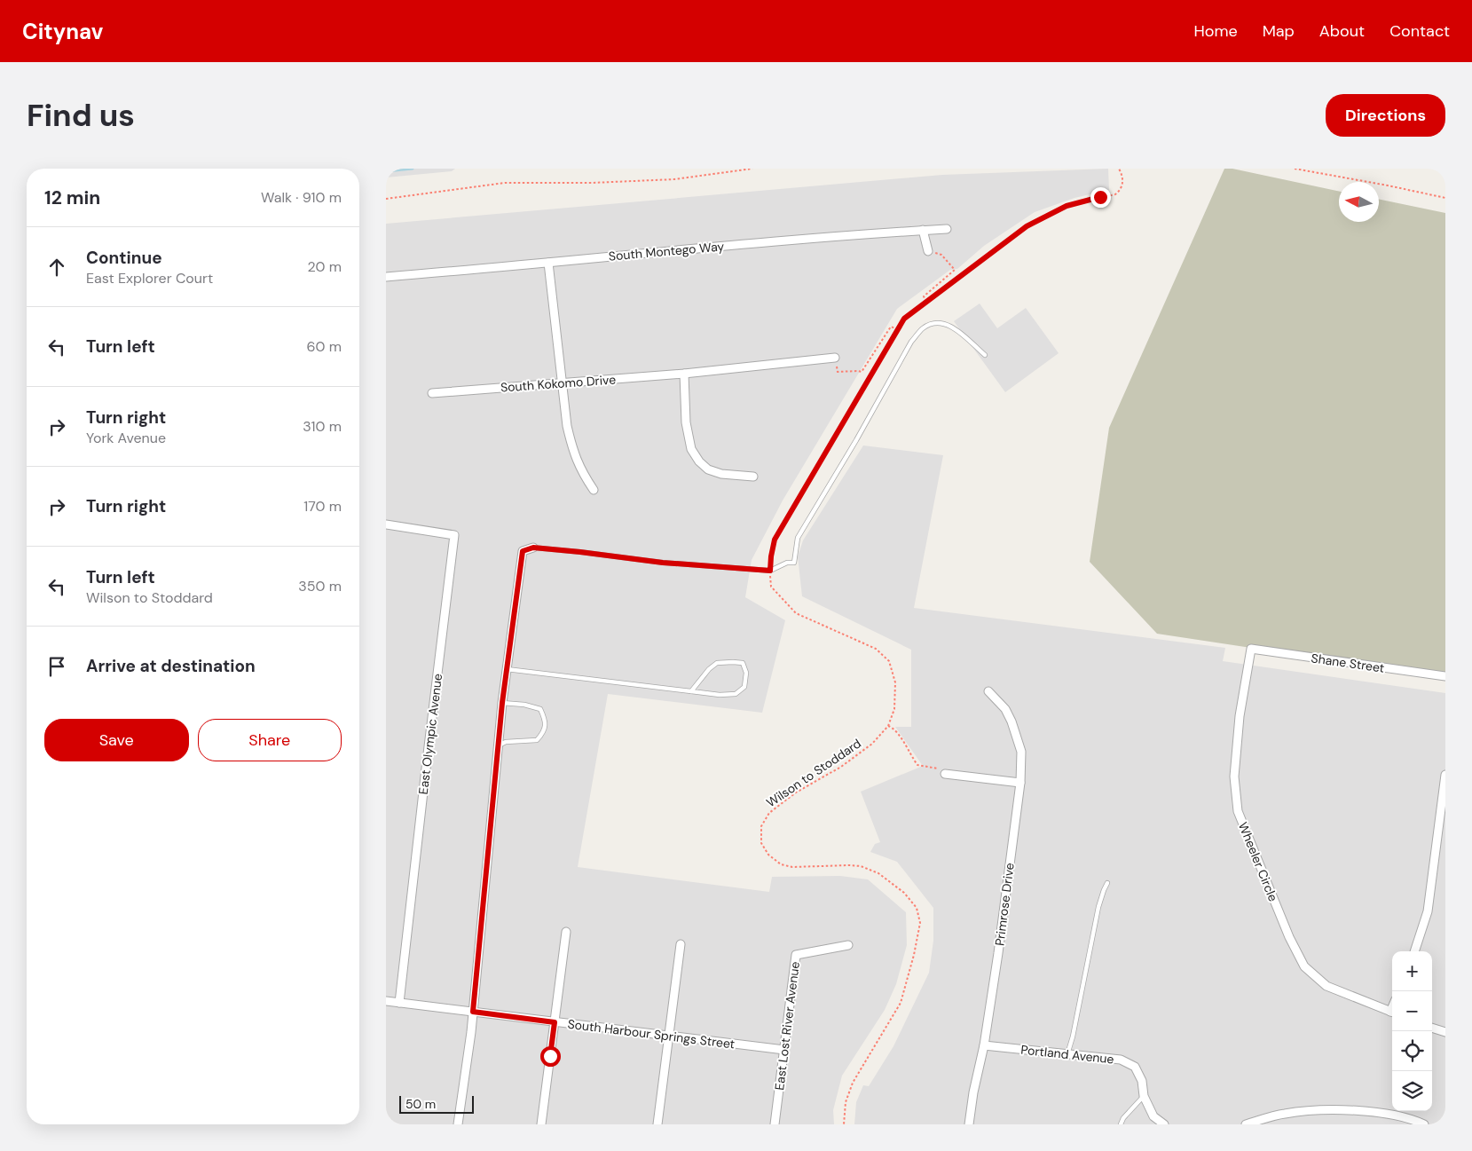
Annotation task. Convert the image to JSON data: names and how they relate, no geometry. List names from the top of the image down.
{
  "streets": {
    "street": [
      "South Montego Way",
      "South Kokomo Drive",
      "Shane Street",
      "East Olympic Avenue",
      "Wheeler Circle",
      "Primrose Drive",
      "East Lost River Avenue",
      "South Harbour Springs Street",
      "Portland Avenue"
    ],
    "path": ["Wilson to Stoddard"]
  },
  "crossings": [
    ["Shane Street", "Wheeler Circle"],
    ["East Olympic Avenue", "South Harbour Springs Street"],
    ["Primrose Drive", "Portland Avenue"],
    ["East Lost River Avenue", "South Harbour Springs Street"]
  ],
  "scale_bar": "50 m",
  "north": "left",
  "page": {
    "header": "Citynav",
    "nav": [
      "Home",
      "Map",
      "About",
      "Contact"
    ],
    "buttons": [
      "Directions",
      ["Save", "Share"]
    ],
    "title": "Find us",
    "heading": ["12 min", "Walk · 910 m"],
    "list": [
      ["Continue", "East Explorer Court", "20 m"],
      ["Turn left", "60 m"],
      ["Turn right", "York Avenue", "310 m"],
      ["Turn right", "170 m"],
      ["Turn left", "Wilson to Stoddard", "350 m"],
      "Arrive at destination"
    ],
    "map_buttons": ["+", "−"],
    "scale": "50 m"
  }
}
